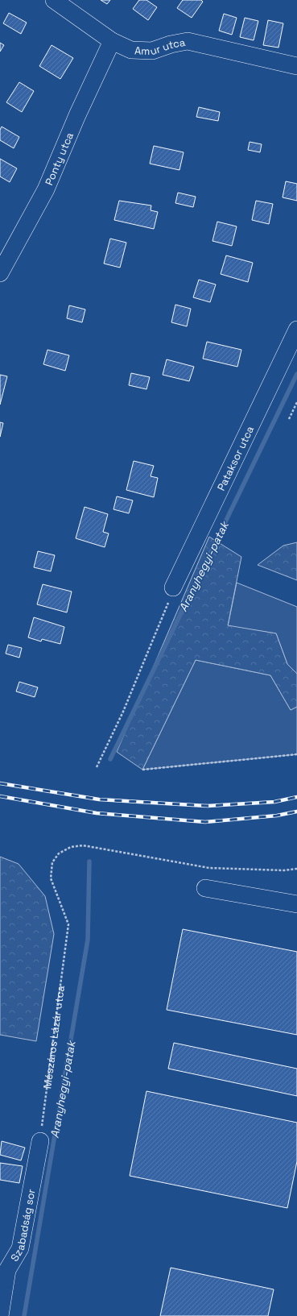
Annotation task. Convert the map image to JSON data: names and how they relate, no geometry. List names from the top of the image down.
{
  "streets": {
    "street": [
      "Amur utca",
      "Ponty utca",
      "Pataksor utca",
      "Szabadság sor"
    ],
    "path": ["Mészáros Lázár utca"]
  },
  "crossings": [
    ["Amur utca", "Ponty utca"],
    ["Mészáros Lázár utca", "Szabadság sor"]
  ],
  "water": ["Aranyhegyi-patak"]
}
